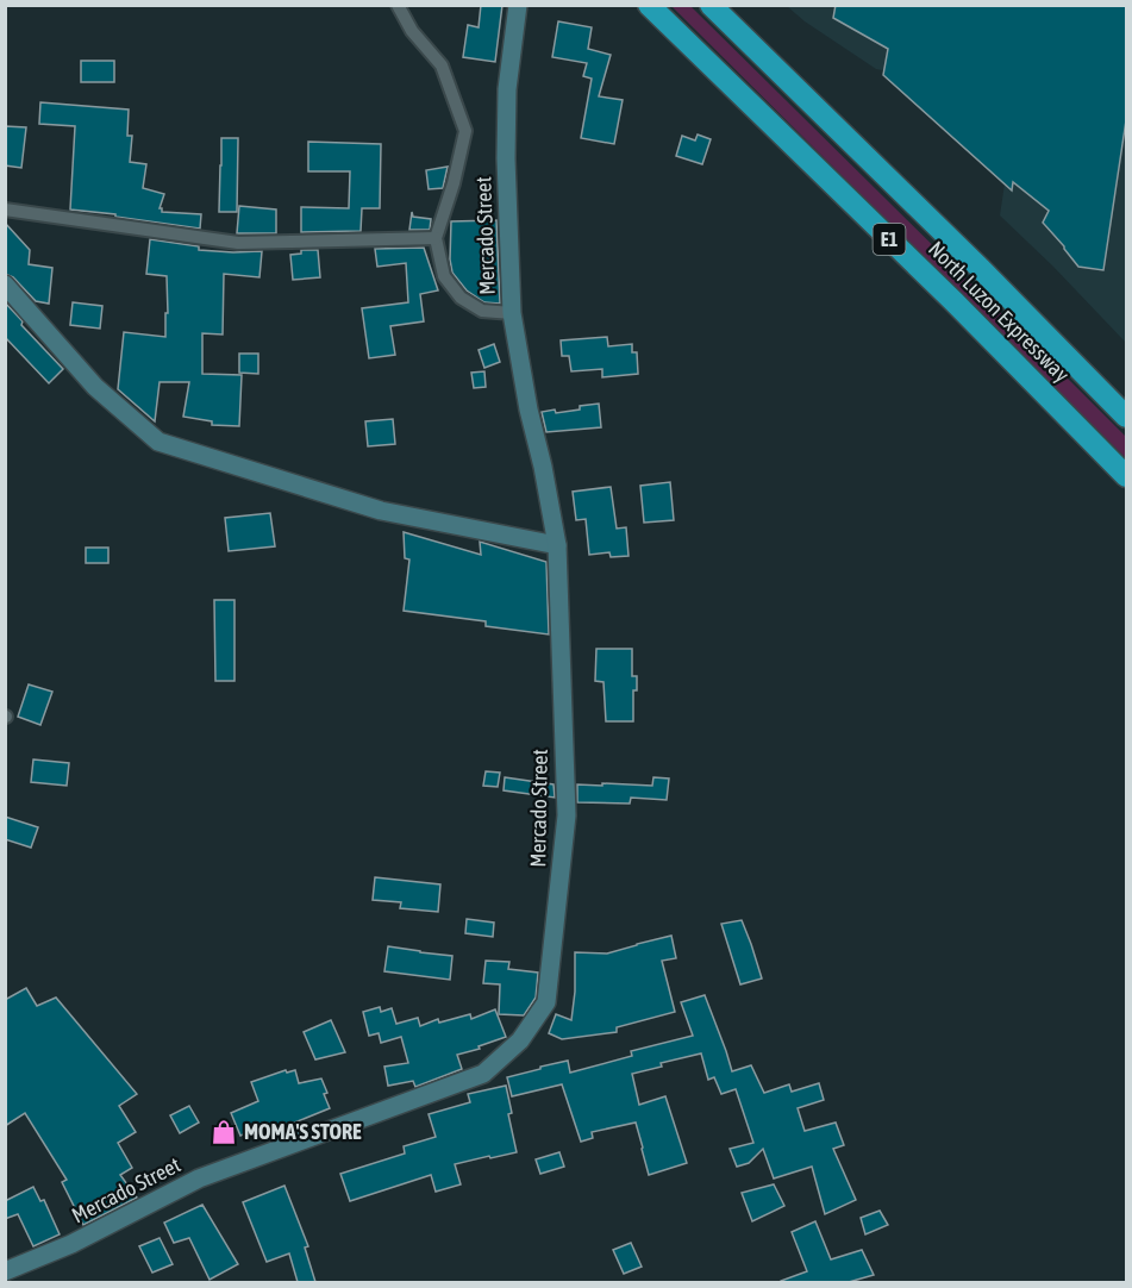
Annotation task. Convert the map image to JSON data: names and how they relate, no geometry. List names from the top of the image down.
{
  "streets": {
    "highway": ["E1", "North Luzon Expressway"],
    "main road": ["Mercado Street"]
  },
  "places": {
    "shop": ["MOMA'S STORE"]
  }
}
